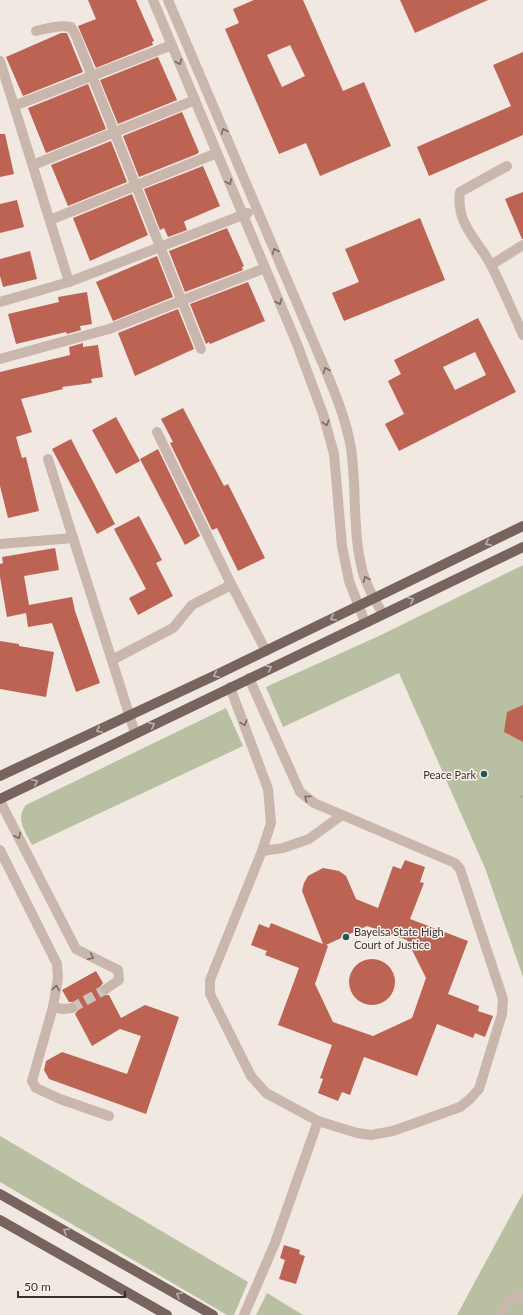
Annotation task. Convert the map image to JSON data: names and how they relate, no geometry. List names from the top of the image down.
{
  "places": ["Peace Park", "Bayelsa State High Court of Justice"],
  "scale_bar": "50 m"
}
